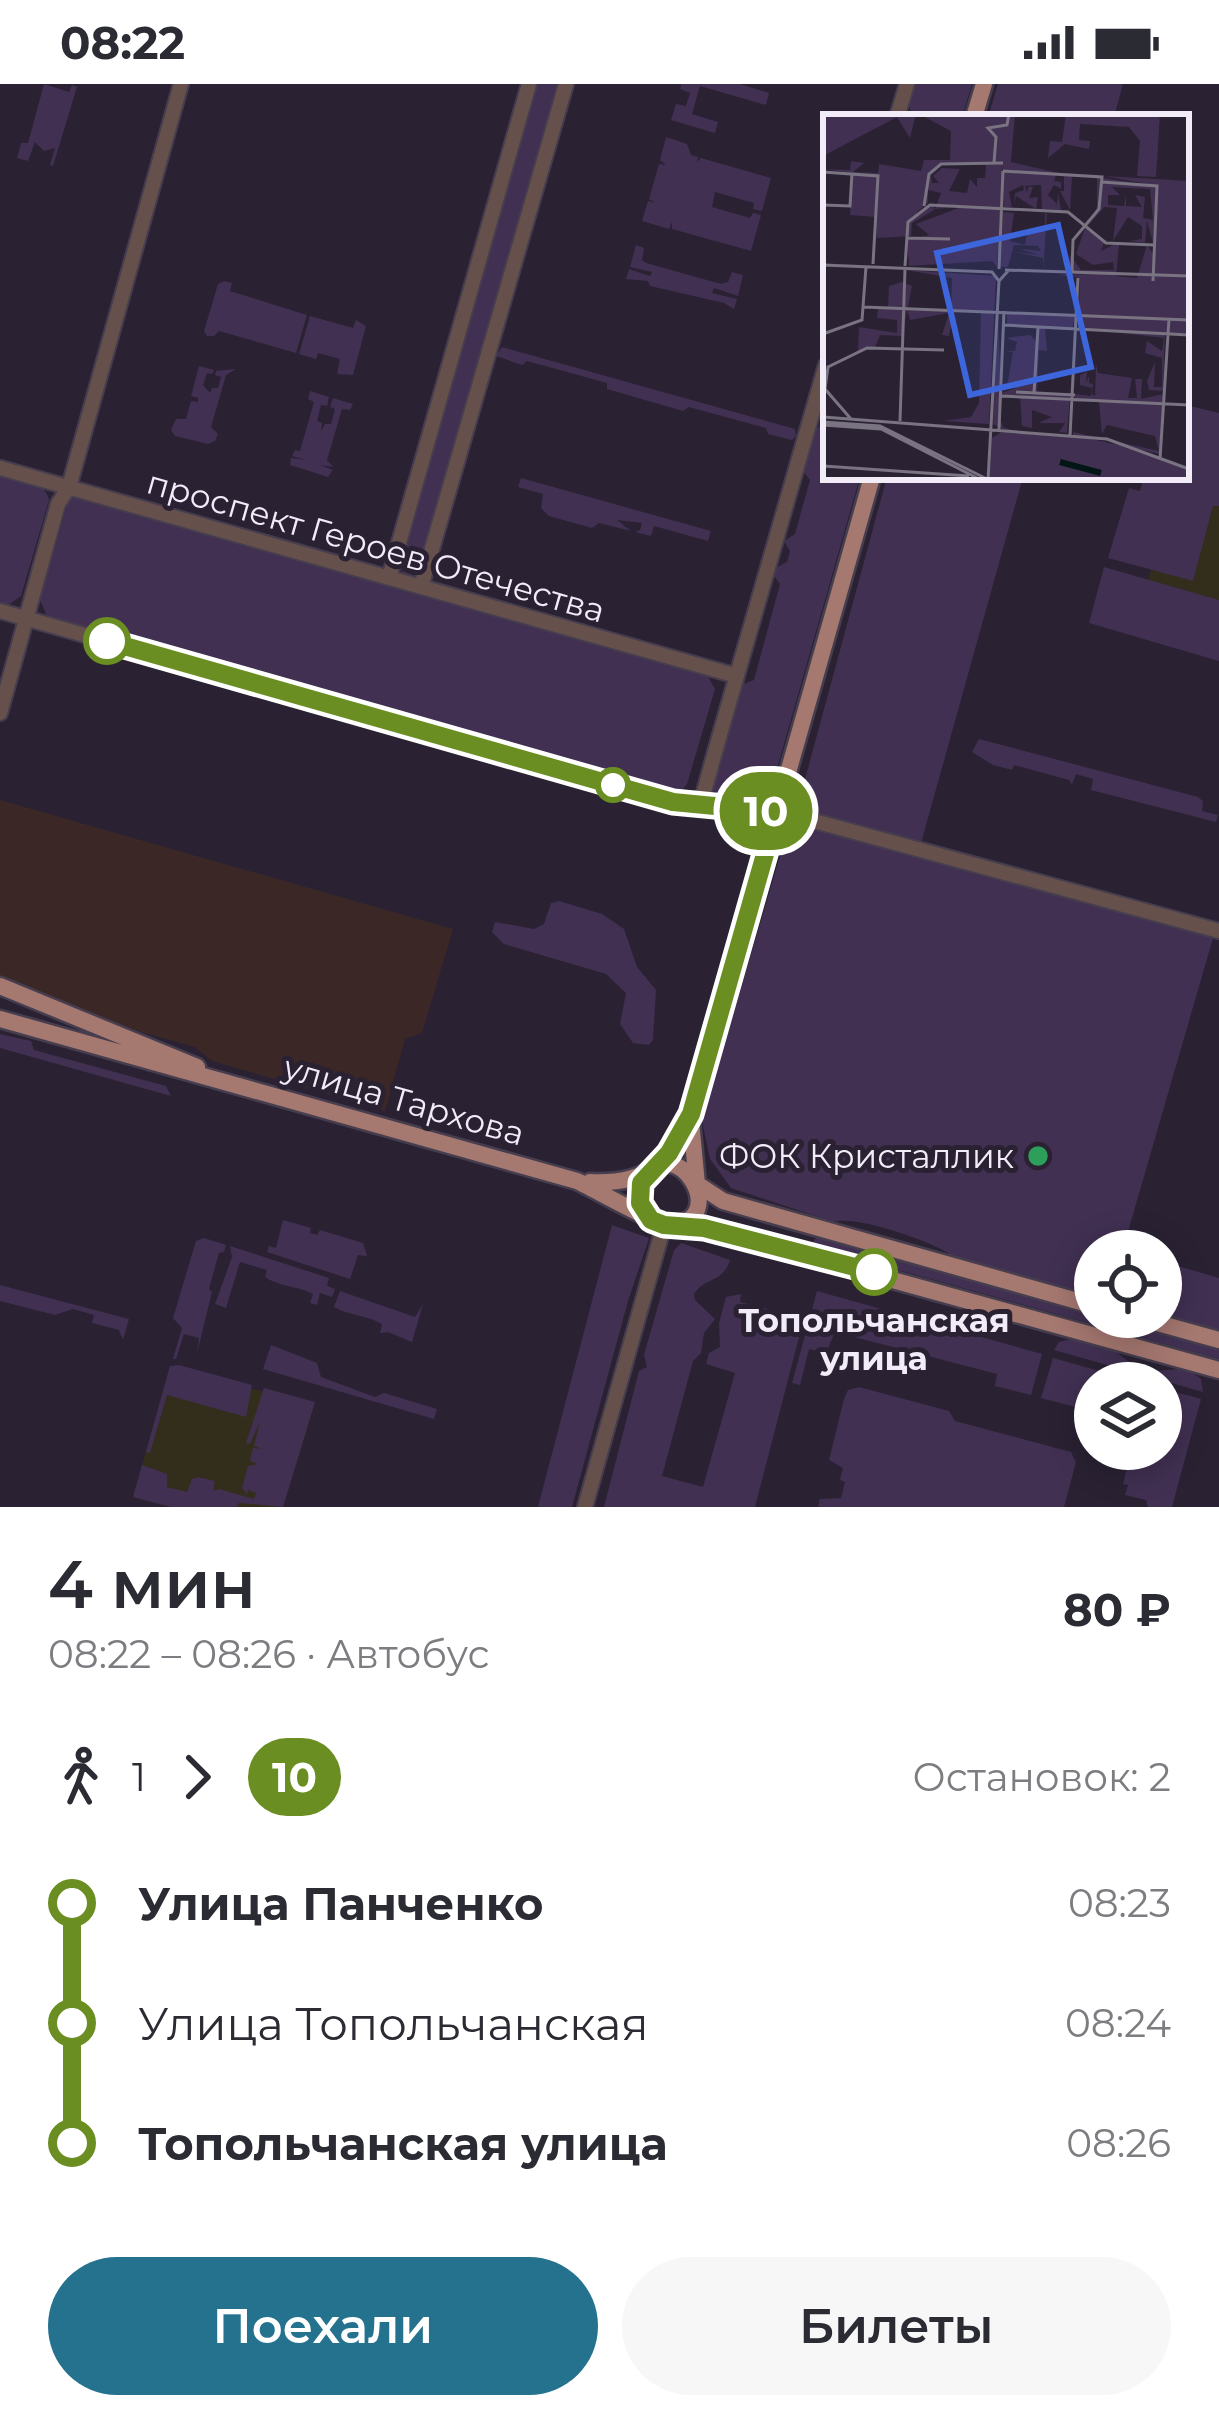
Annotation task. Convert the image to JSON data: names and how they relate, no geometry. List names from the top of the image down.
{
  "streets": {
    "main road": ["улица Тархова"],
    "street": ["проспект Героев Отечества"]
  },
  "places": ["ФОК Кристаллик", "Топольчанская улица"],
  "lines": ["bus line 10"],
  "page": {
    "status": "08:22",
    "on_map": "10",
    "heading": ["4 мин", "08:22 – 08:26 · Автобус", "80 ₽"],
    "legs": ["1", "10", "Остановок: 2"],
    "list": [
      {
        "name": "Улица Панченко",
        "value": "08:23"
      },
      {
        "name": "Улица Топольчанская",
        "value": "08:24"
      },
      {
        "name": "Топольчанская улица",
        "value": "08:26"
      }
    ],
    "buttons": ["Поехали", "Билеты"]
  }
}
